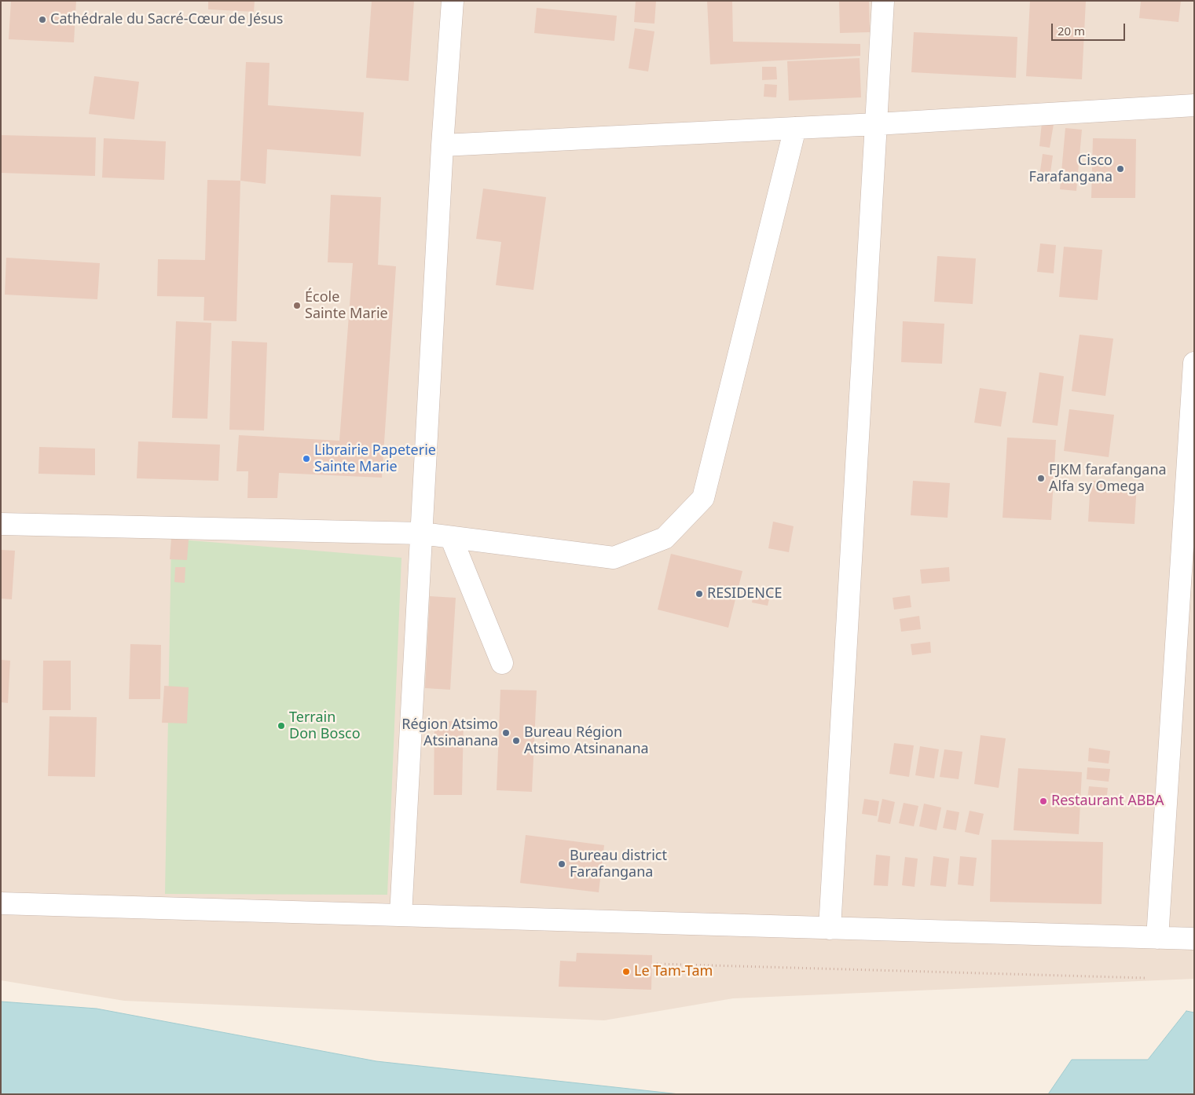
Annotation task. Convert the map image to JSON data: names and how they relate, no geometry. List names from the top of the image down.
{
  "places": [
    "Cathédrale du Sacré-Cœur de Jésus",
    "Cisco Farafangana",
    "École Sainte Marie",
    "Librairie Papeterie Sainte Marie",
    "FJKM farafangana Alfa sy Omega",
    "RESIDENCE",
    "Terrain Don Bosco",
    "Région Atsimo Atsinanana",
    "Bureau Région Atsimo Atsinanana",
    "Restaurant ABBA",
    "Bureau district Farafangana",
    "Le Tam-Tam"
  ],
  "scale_bar": "20 m"
}
